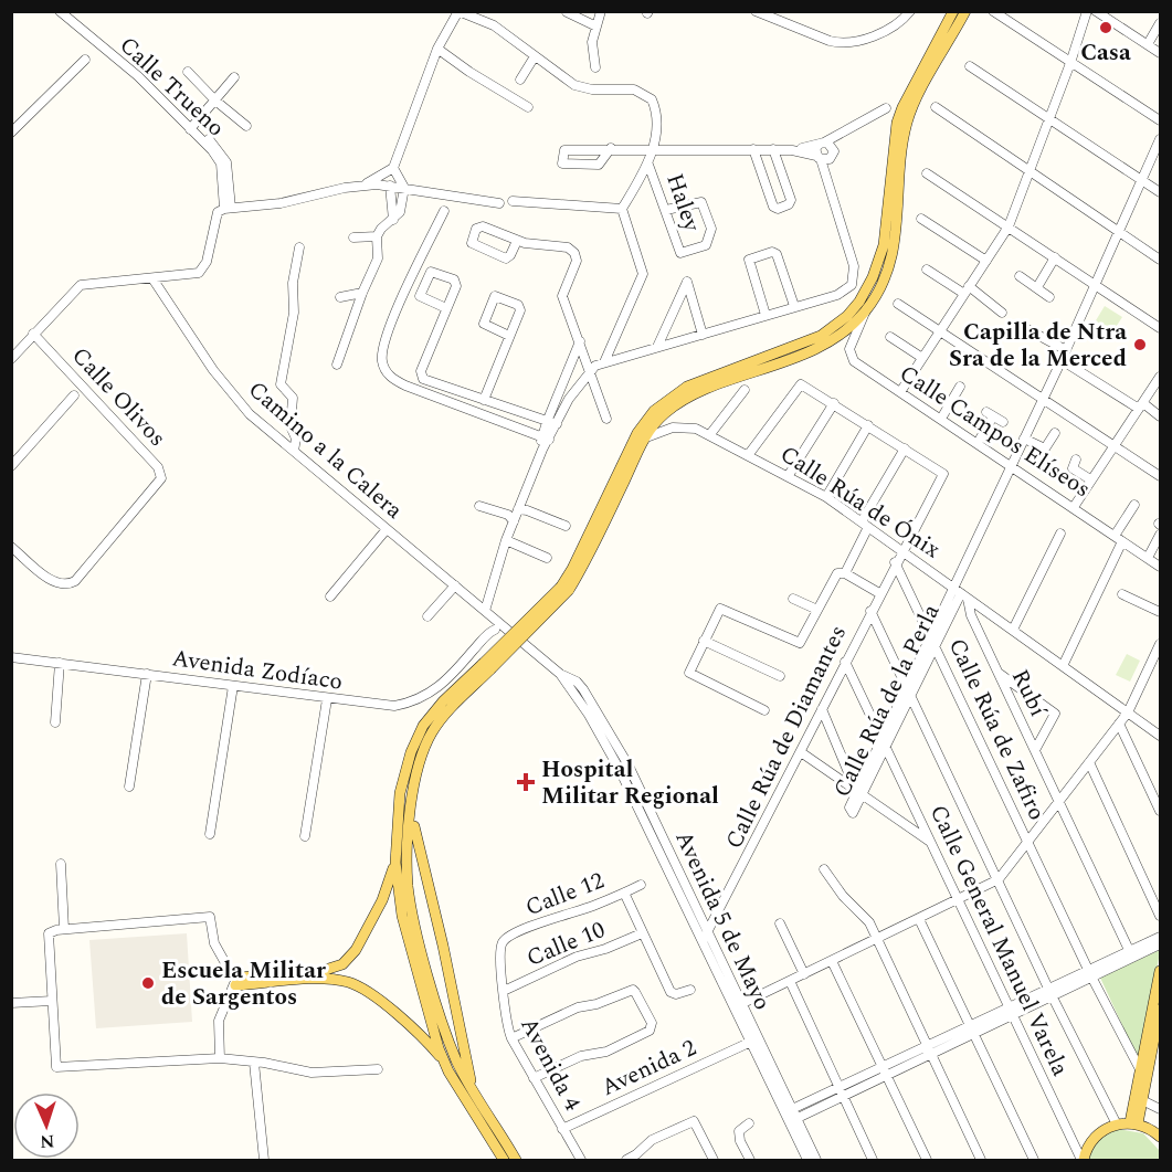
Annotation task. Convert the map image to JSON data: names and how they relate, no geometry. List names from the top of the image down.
{
  "streets": {
    "street": [
      "Calle Trueno",
      "Haley",
      "Calle Olivos",
      "Calle Campos Elíseos",
      "Camino a la Calera",
      "Calle Rúa de Ónix",
      "Avenida Zodíaco",
      "Rubí",
      "Calle Rúa de la Perla",
      "Calle Rúa de Zafiro",
      "Calle Rúa de Diamantes",
      "Calle 12",
      "Avenida 5 de Mayo",
      "Calle General Manuel Varela",
      "Calle 10",
      "Avenida 4",
      "Avenida 2"
    ]
  },
  "crossings": [
    ["Calle Campos Elíseos", "Calle Rúa de la Perla"],
    ["Camino a la Calera", "Avenida Zodíaco"],
    ["Camino a la Calera", "Avenida 5 de Mayo"],
    ["Calle Rúa de Ónix", "Rubí"],
    ["Calle Rúa de Ónix", "Calle Rúa de la Perla"],
    ["Calle Rúa de Ónix", "Calle Rúa de Diamantes"],
    ["Avenida Zodíaco", "Avenida 5 de Mayo"],
    ["Rubí", "Calle Rúa de la Perla"],
    ["Calle Rúa de la Perla", "Calle Rúa de Zafiro"],
    ["Calle Rúa de la Perla", "Calle General Manuel Varela"],
    ["Calle Rúa de Zafiro", "Calle Rúa de Diamantes"],
    ["Calle Rúa de Diamantes", "Avenida 5 de Mayo"],
    ["Calle Rúa de Diamantes", "Calle General Manuel Varela"],
    ["Calle 12", "Avenida 4"],
    ["Avenida 5 de Mayo", "Avenida 2"],
    ["Calle 10", "Avenida 4"],
    ["Avenida 4", "Avenida 2"]
  ],
  "places": {
    "other": ["Casa", "Capilla de Ntra Sra de la Merced", "Escuela Militar de Sargentos"],
    "health": ["Hospital Militar Regional"]
  },
  "north": "bottom"
}
